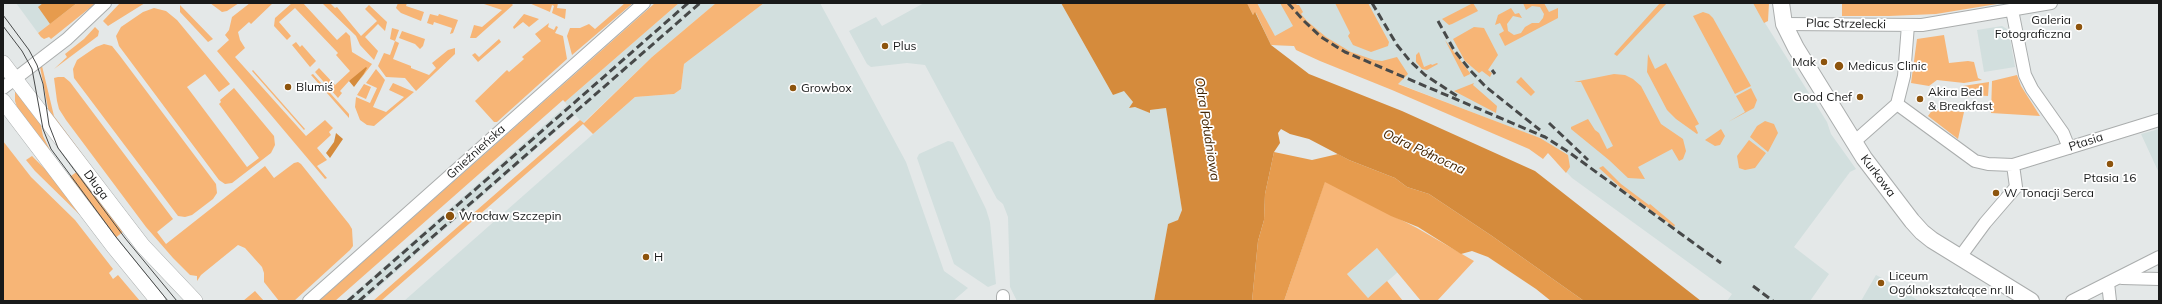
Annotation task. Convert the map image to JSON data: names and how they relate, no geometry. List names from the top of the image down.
{
  "streets": {
    "main road": ["Kurkowa"],
    "street": [
      "Plac Strzelecki",
      "Ptasia",
      "Gnieźnieńska",
      "Długa"
    ]
  },
  "crossings": [
    ["Plac Strzelecki", "Kurkowa"]
  ],
  "water": ["Odra Południowa", "Odra Północna"],
  "places": [
    "Galeria Fotograficzna",
    "Plus",
    "Mak",
    "Medicus Clinic",
    "Blumiś",
    "Growbox",
    "Good Chef",
    "Akira Bed & Breakfast",
    "Ptasia 16",
    "W Tonacji Serca",
    "Wrocław Szczepin",
    "H",
    "Liceum Ogólnokształcące nr III"
  ]
}
